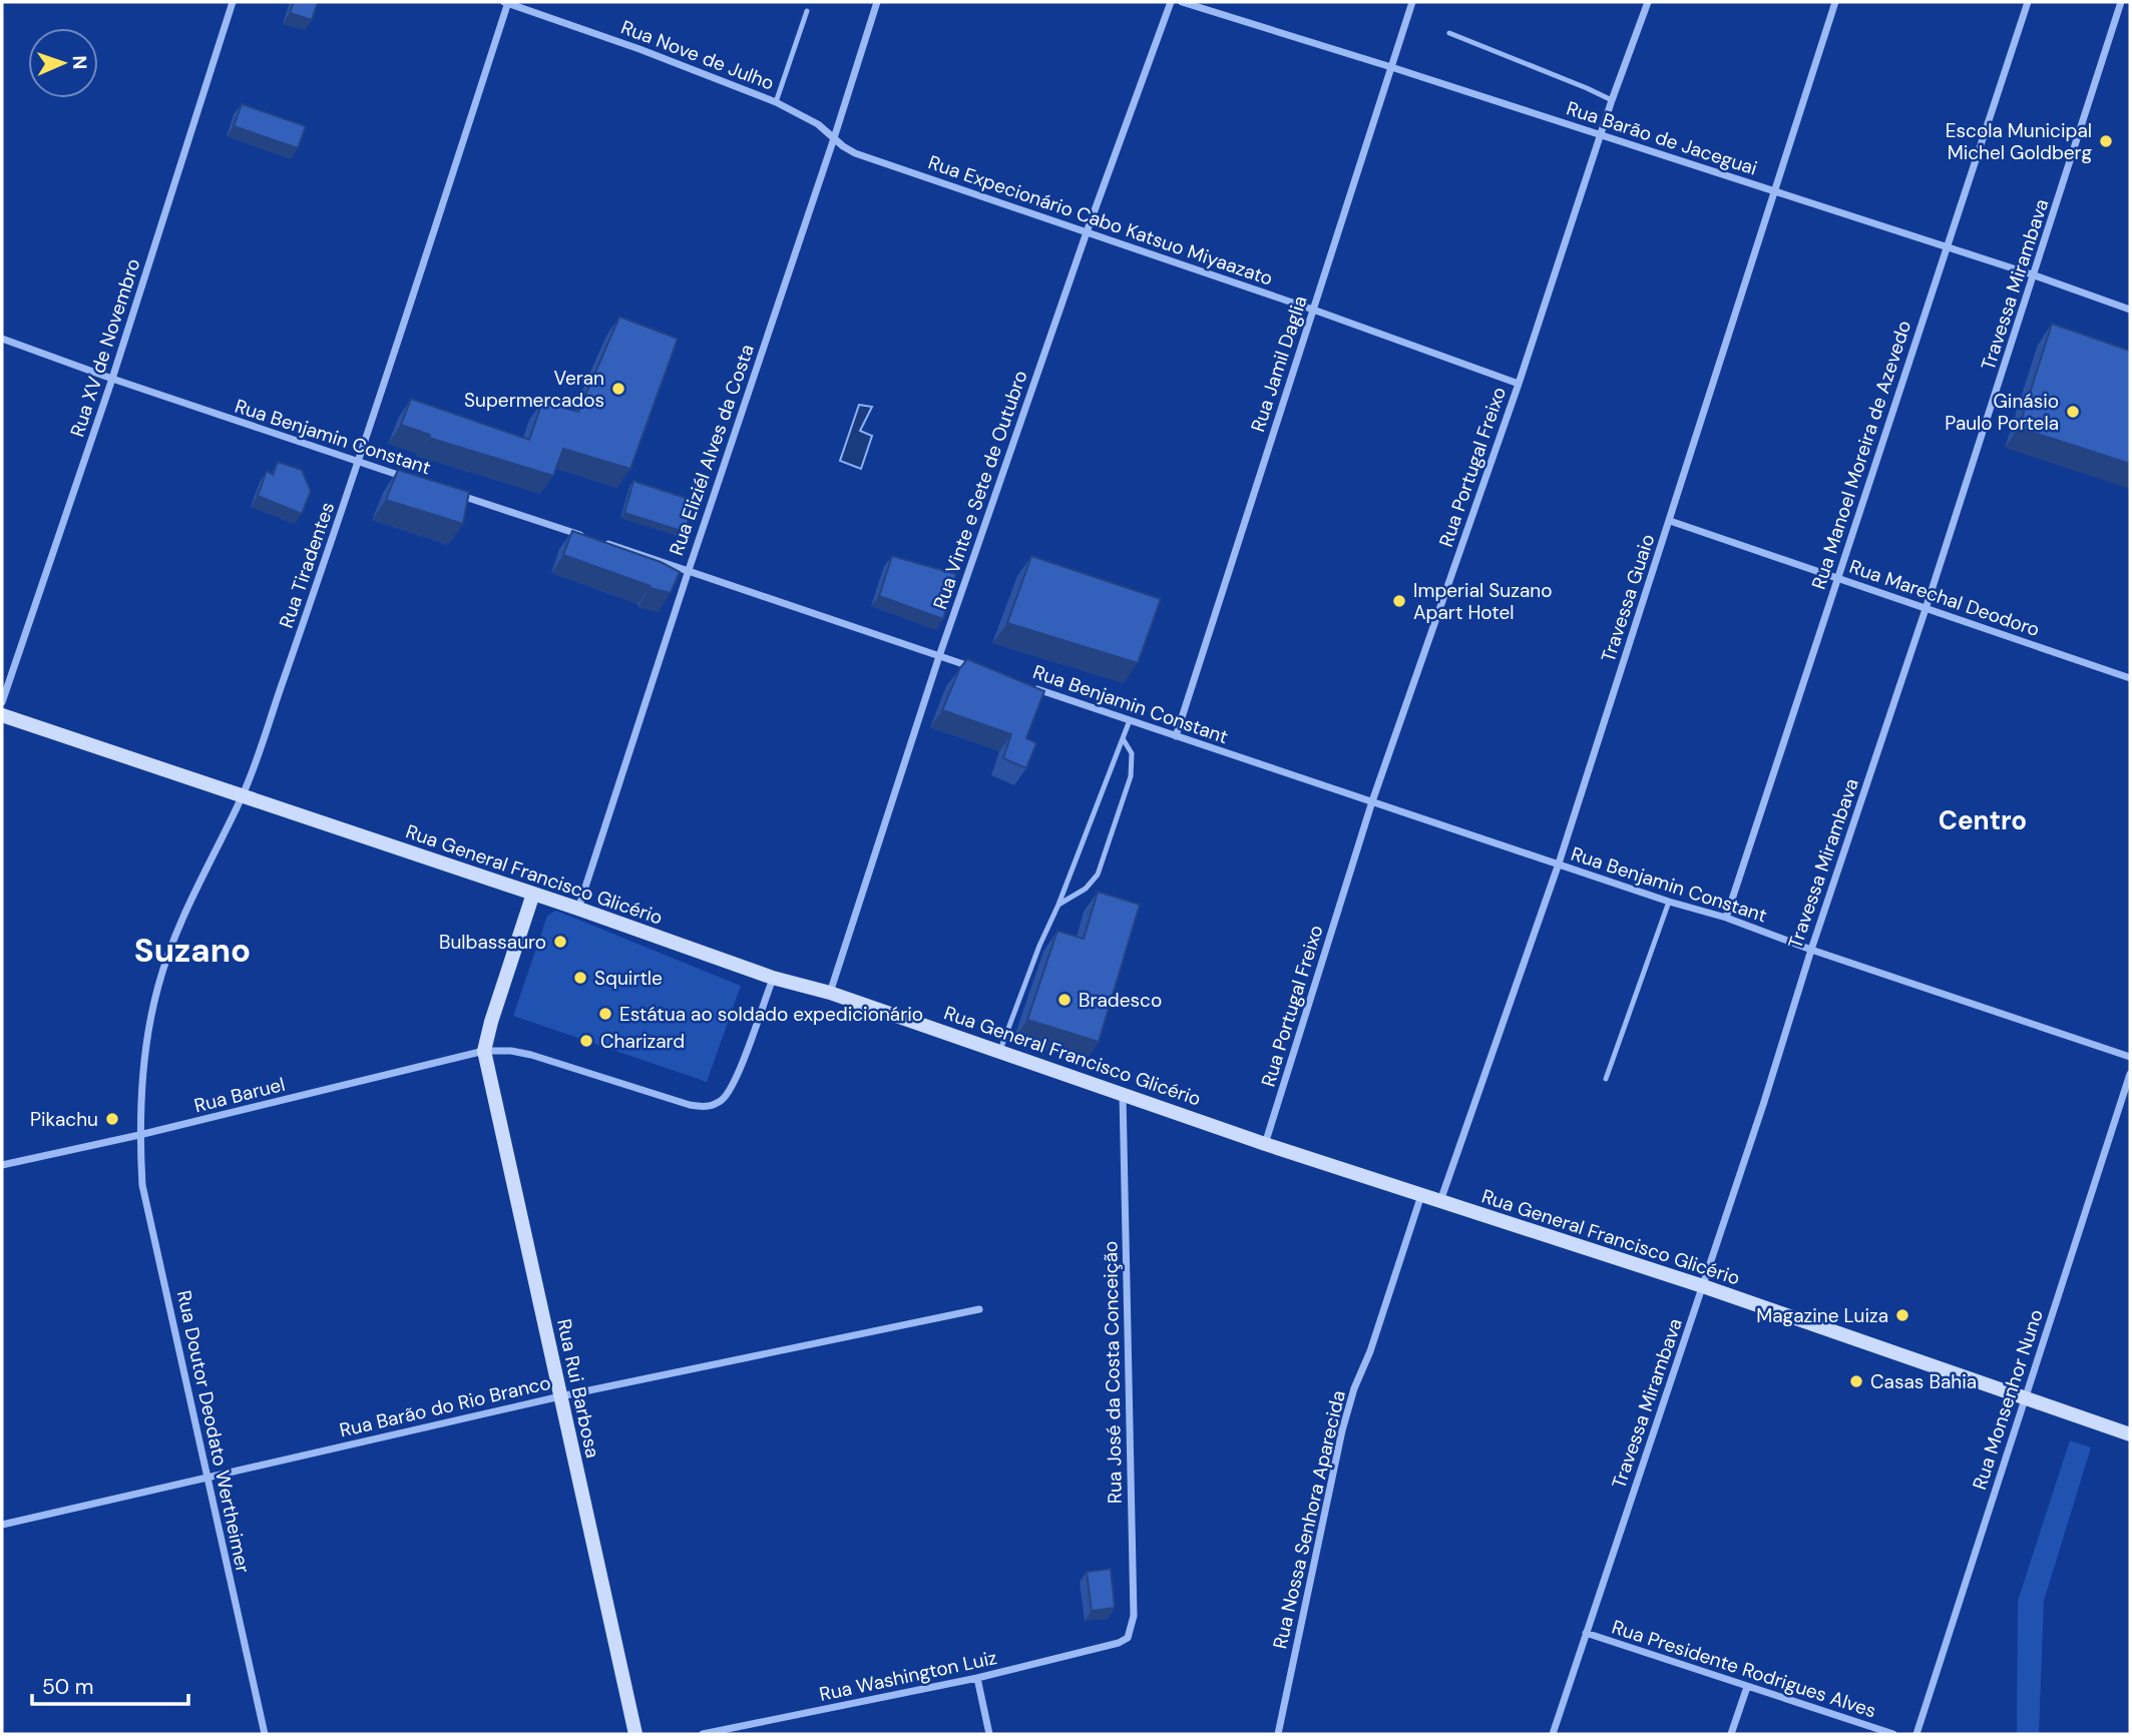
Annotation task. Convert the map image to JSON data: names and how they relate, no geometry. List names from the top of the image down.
{
  "streets": {
    "main road": ["Rua General Francisco Glicério", "Rua Rui Barbosa"],
    "street": [
      "Rua Nove de Julho",
      "Rua Barão de Jaceguai",
      "Rua Expecionário Cabo Katsuo Miyaazato",
      "Travessa Mirambava",
      "Rua XV de Novembro",
      "Rua Jamil Daglia",
      "Rua Benjamin Constant",
      "Rua Eliziél Alves da Costa",
      "Rua Manoel Moreira de Azevedo",
      "Rua Portugal Freixo",
      "Rua Vinte e Sete de Outubro",
      "Rua Tiradentes",
      "Travessa Guaio",
      "Rua Marechal Deodoro",
      "Rua Baruel",
      "Rua José da Costa Conceição",
      "Rua Monsenhor Nuno",
      "Rua Barão do Rio Branco",
      "Rua Doutor Deodato Wertheimer",
      "Rua Nossa Senhora Aparecida",
      "Rua Presidente Rodrigues Alves",
      "Rua Washington Luiz"
    ]
  },
  "crossings": [
    ["Rua Nove de Julho", "Rua Expecionário Cabo Katsuo Miyaazato"],
    ["Rua Nove de Julho", "Rua Eliziél Alves da Costa"],
    ["Rua Nove de Julho", "Rua Tiradentes"],
    ["Rua Barão de Jaceguai", "Travessa Mirambava"],
    ["Rua Barão de Jaceguai", "Rua Jamil Daglia"],
    ["Rua Barão de Jaceguai", "Rua Manoel Moreira de Azevedo"],
    ["Rua Barão de Jaceguai", "Rua Portugal Freixo"],
    ["Rua Barão de Jaceguai", "Travessa Guaio"],
    ["Rua Expecionário Cabo Katsuo Miyaazato", "Rua Jamil Daglia"],
    ["Rua Expecionário Cabo Katsuo Miyaazato", "Rua Eliziél Alves da Costa"],
    ["Rua Expecionário Cabo Katsuo Miyaazato", "Rua Portugal Freixo"],
    ["Rua Expecionário Cabo Katsuo Miyaazato", "Rua Vinte e Sete de Outubro"],
    ["Travessa Mirambava", "Rua Benjamin Constant"],
    ["Travessa Mirambava", "Rua Marechal Deodoro"],
    ["Travessa Mirambava", "Rua General Francisco Glicério"],
    ["Travessa Mirambava", "Rua Presidente Rodrigues Alves"],
    ["Rua XV de Novembro", "Rua Benjamin Constant"],
    ["Rua Jamil Daglia", "Rua Benjamin Constant"],
    ["Rua Benjamin Constant", "Rua Manoel Moreira de Azevedo"],
    ["Rua Benjamin Constant", "Rua Portugal Freixo"],
    ["Rua Benjamin Constant", "Rua Tiradentes"],
    ["Rua Benjamin Constant", "Travessa Guaio"],
    ["Rua Eliziél Alves da Costa", "Rua General Francisco Glicério"],
    ["Rua Manoel Moreira de Azevedo", "Rua Marechal Deodoro"],
    ["Rua Portugal Freixo", "Rua General Francisco Glicério"],
    ["Rua Vinte e Sete de Outubro", "Rua General Francisco Glicério"],
    ["Rua Tiradentes", "Rua General Francisco Glicério"],
    ["Rua Tiradentes", "Rua Baruel"],
    ["Rua Tiradentes", "Rua Doutor Deodato Wertheimer"],
    ["Travessa Guaio", "Rua Marechal Deodoro"],
    ["Travessa Guaio", "Rua General Francisco Glicério"],
    ["Rua General Francisco Glicério", "Rua Baruel"],
    ["Rua General Francisco Glicério", "Rua José da Costa Conceição"],
    ["Rua General Francisco Glicério", "Rua Monsenhor Nuno"],
    ["Rua General Francisco Glicério", "Rua Nossa Senhora Aparecida"],
    ["Rua Baruel", "Rua Rui Barbosa"],
    ["Rua Baruel", "Rua Doutor Deodato Wertheimer"],
    ["Rua José da Costa Conceição", "Rua Washington Luiz"],
    ["Rua Rui Barbosa", "Rua Barão do Rio Branco"],
    ["Rua Barão do Rio Branco", "Rua Doutor Deodato Wertheimer"]
  ],
  "districts": ["Centro", "Suzano"],
  "places": [
    "Escola Municipal Michel Goldberg",
    "Veran Supermercados",
    "Ginásio Paulo Portela",
    "Imperial Suzano Apart Hotel",
    "Bulbassauro",
    "Squirtle",
    "Bradesco",
    "Estátua ao soldado expedicionário",
    "Charizard",
    "Pikachu",
    "Magazine Luiza",
    "Casas Bahia"
  ],
  "scale_bar": "50 m",
  "north": "right"
}
